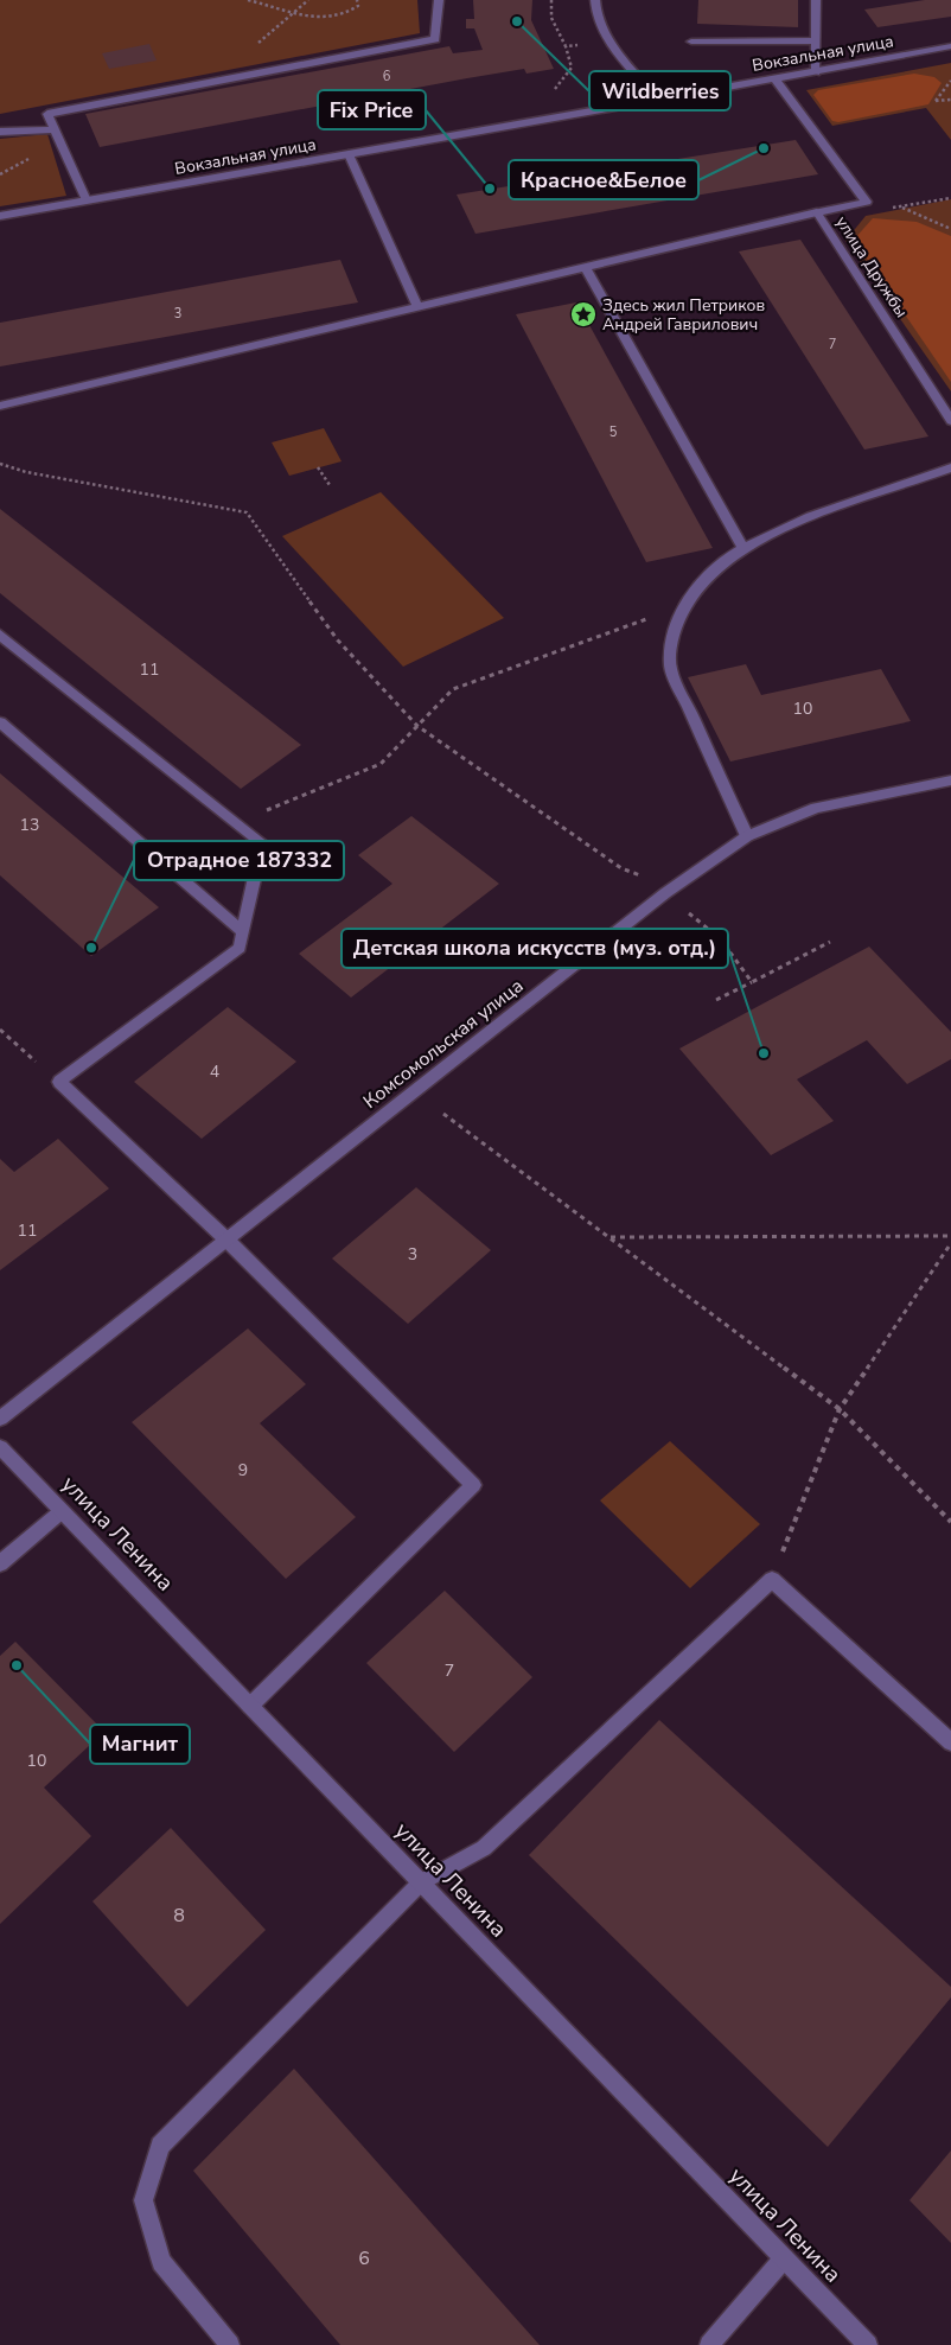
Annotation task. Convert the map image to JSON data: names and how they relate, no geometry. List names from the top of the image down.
{
  "streets": {
    "street": [
      "Вокзальная улица",
      "улица Дружбы",
      "Комсомольская улица",
      "улица Ленина"
    ]
  },
  "crossings": [
    ["Вокзальная улица", "улица Дружбы"]
  ],
  "places": {
    "other": [
      "Wildberries",
      "Красное&Белое",
      "Fix Price",
      "Отрадное 187332",
      "Детская школа искусств (муз. отд.)",
      "Магнит"
    ],
    "place": ["Здесь жил Петриков Андрей Гаврилович"]
  },
  "house_numbers": [
    "6",
    "3",
    "7",
    "5",
    "11",
    "10",
    "13",
    "4",
    "11",
    "3",
    "9",
    "7",
    "10",
    "8",
    "6"
  ]
}
